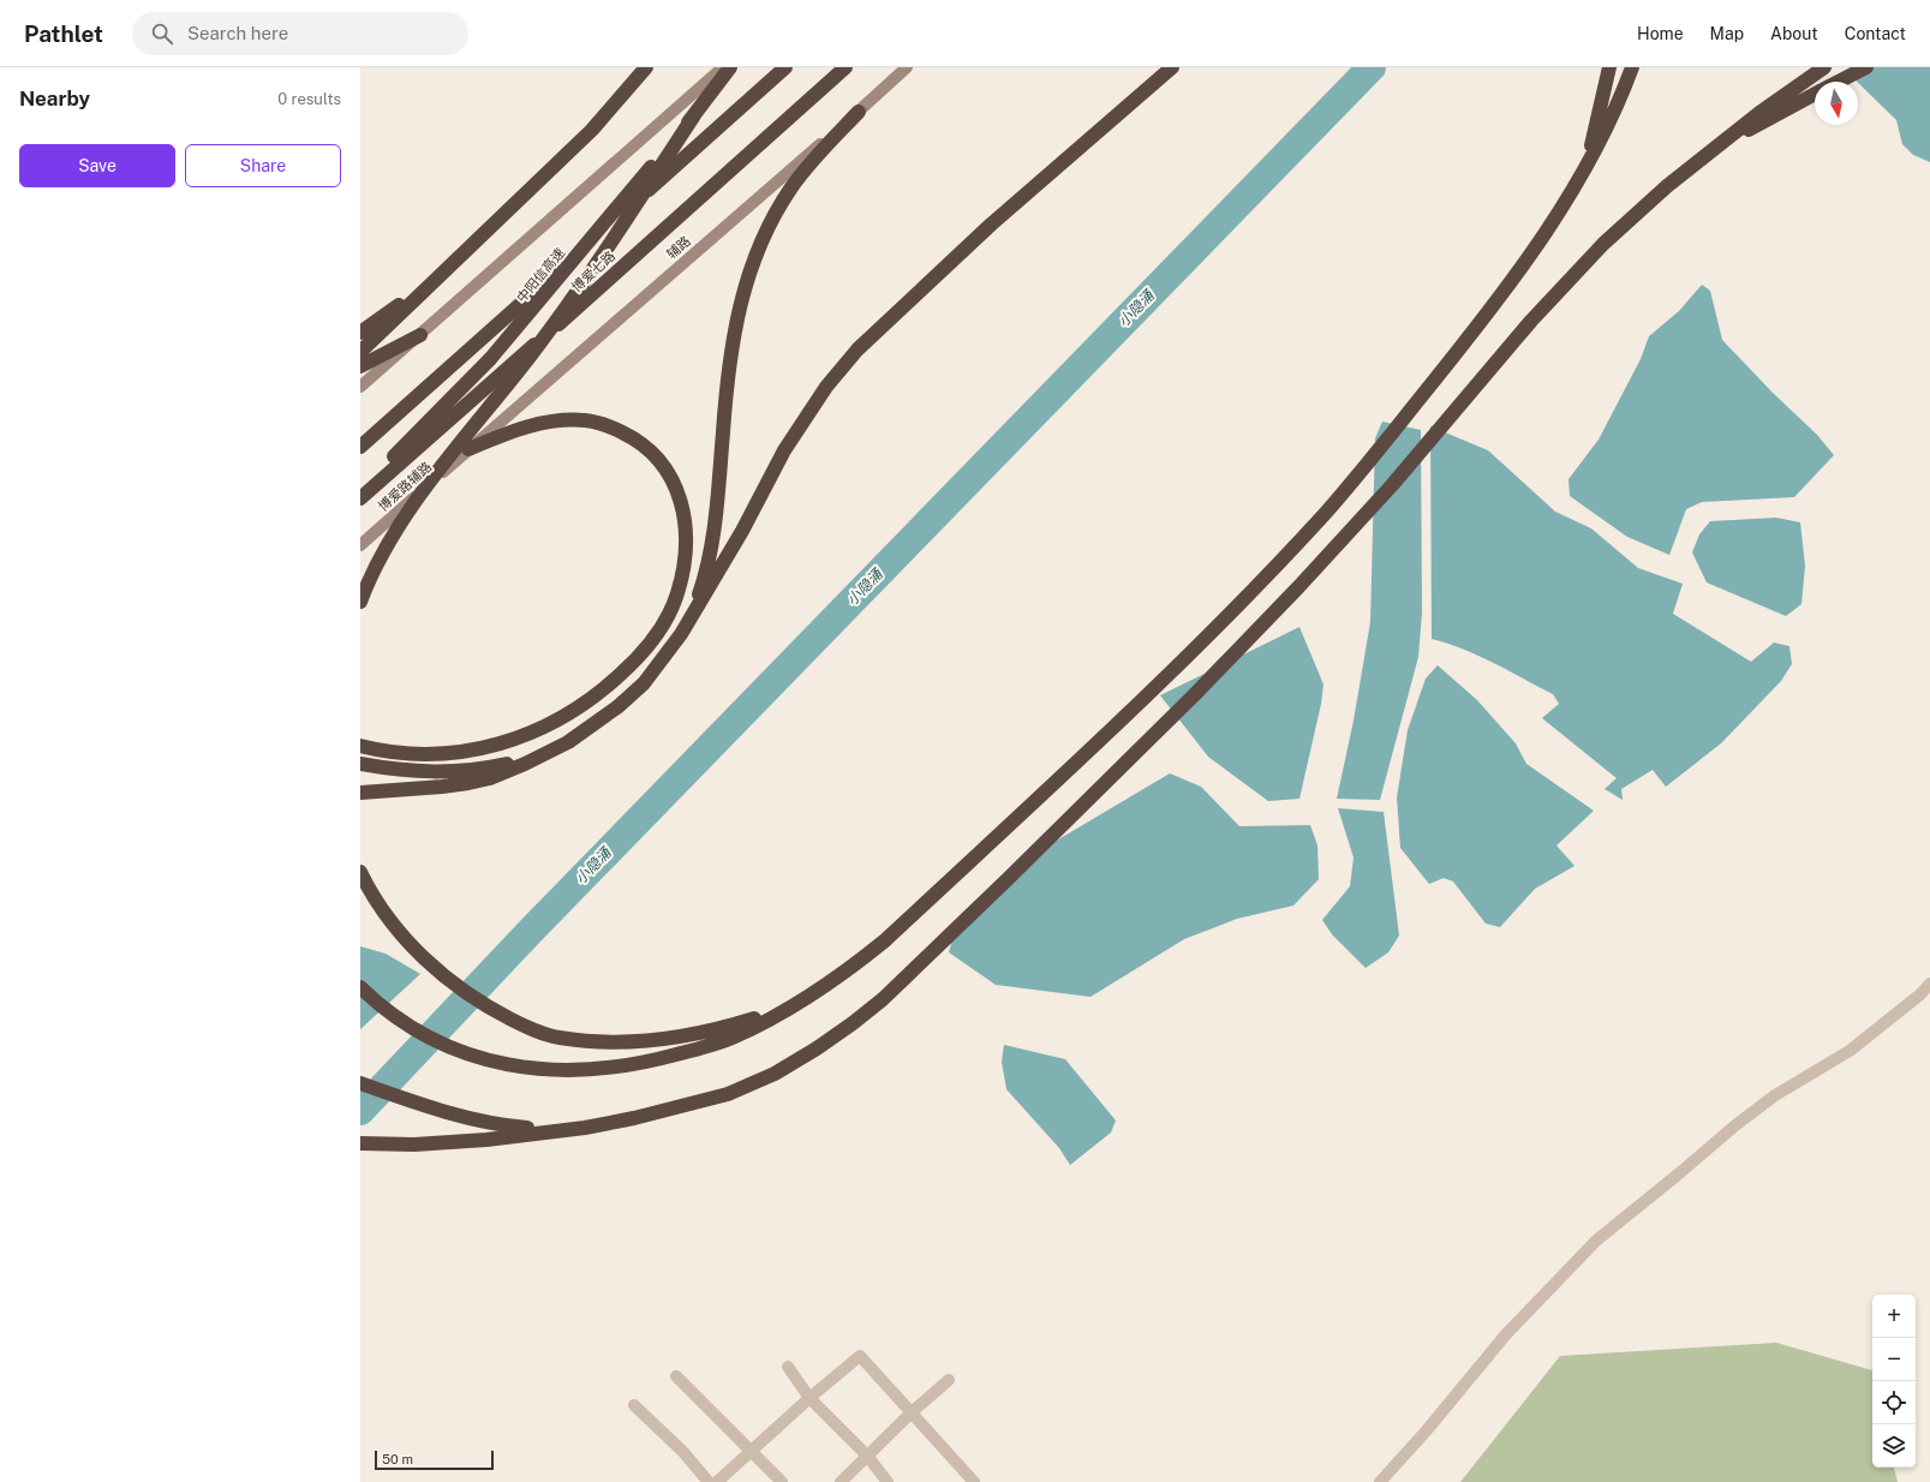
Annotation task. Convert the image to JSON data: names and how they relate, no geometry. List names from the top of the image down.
{
  "streets": {
    "highway": ["博爱七路", "中阳信高速"],
    "street": ["辅路", "博爱路辅路"]
  },
  "crossings": [
    ["辅路", "博爱路辅路"]
  ],
  "water": ["小隐涌"],
  "scale_bar": "50 m",
  "north": "bottom",
  "page": {
    "header": "Pathlet",
    "search": "Search here",
    "nav": [
      "Home",
      "Map",
      "About",
      "Contact"
    ],
    "heading": ["Nearby", "0 results"],
    "buttons": ["Save", "Share"],
    "map_buttons": ["+", "−"],
    "scale": "50 m"
  }
}
